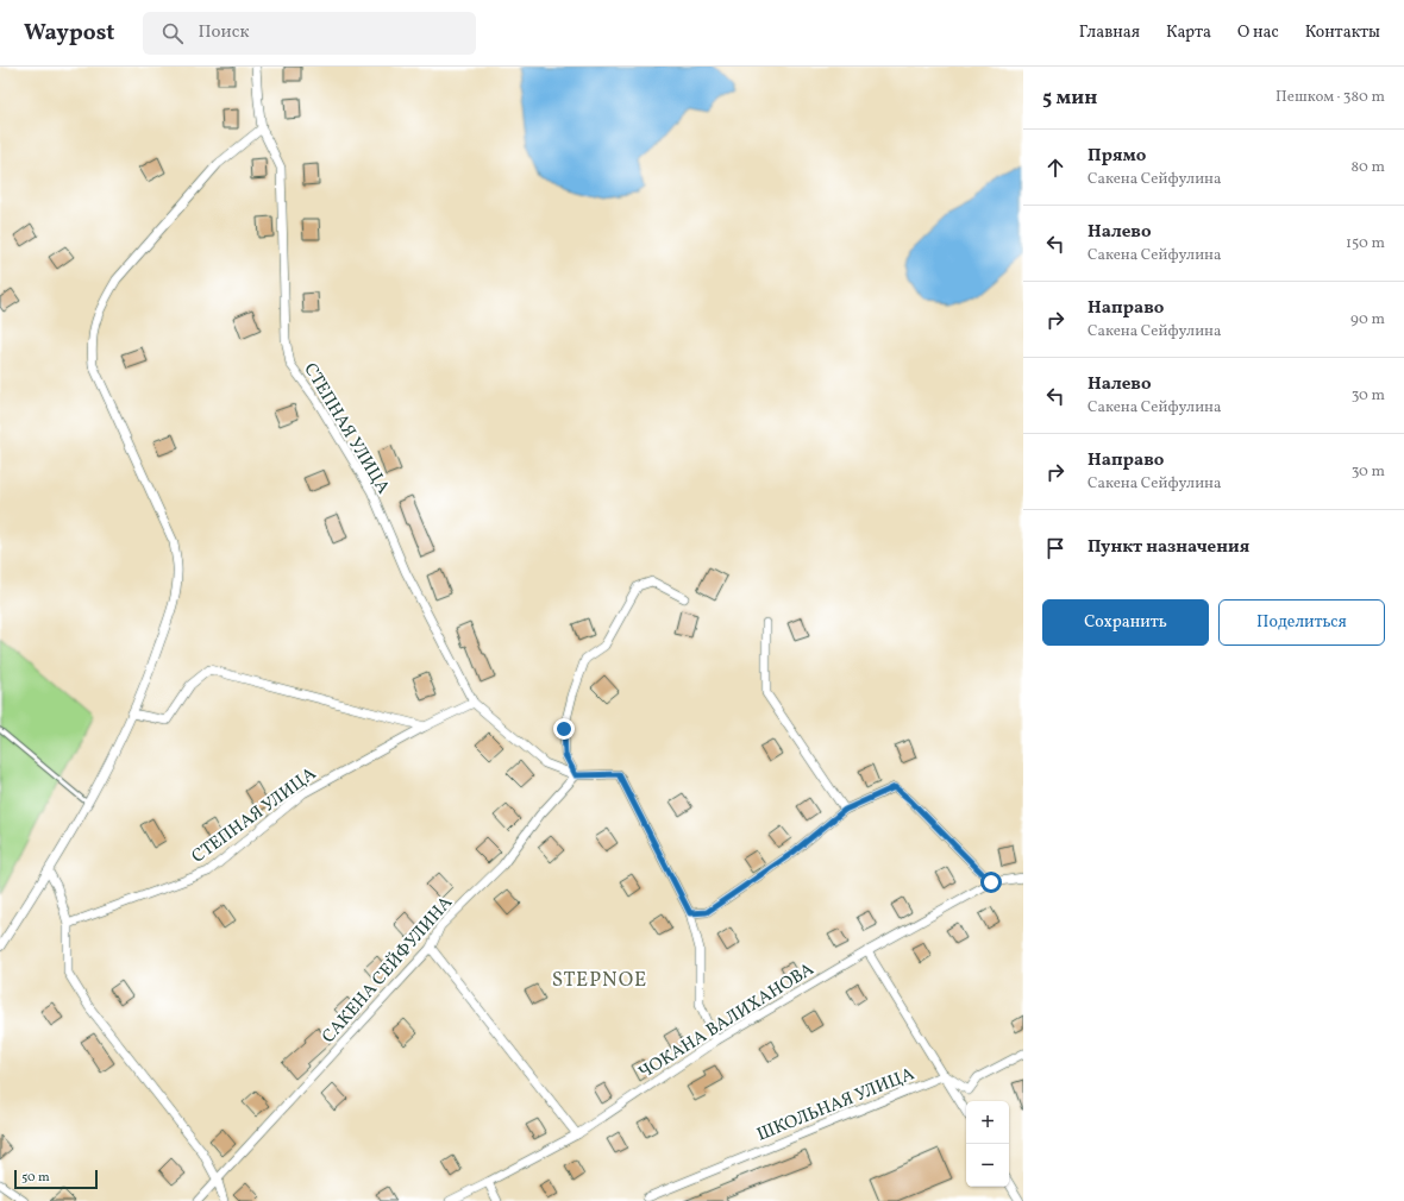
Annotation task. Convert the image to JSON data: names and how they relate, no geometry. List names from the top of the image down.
{
  "streets": {
    "street": [
      "СТЕПНАЯ УЛИЦА",
      "САКЕНА СЕЙФУЛИНА",
      "ЧОКАНА ВАЛИХАНОВА",
      "ШКОЛЬНАЯ УЛИЦА"
    ]
  },
  "crossings": [
    ["СТЕПНАЯ УЛИЦА", "САКЕНА СЕЙФУЛИНА"]
  ],
  "districts": ["STEPNOE"],
  "scale_bar": "50 m",
  "page": {
    "header": "Waypost",
    "search": "Поиск",
    "nav": [
      "Главная",
      "Карта",
      "О нас",
      "Контакты"
    ],
    "heading": ["5 мин", "Пешком · 380 m"],
    "list": [
      ["Прямо", "Сакена Сейфулина", "80 m"],
      ["Налево", "Сакена Сейфулина", "150 m"],
      ["Направо", "Сакена Сейфулина", "90 m"],
      ["Налево", "Сакена Сейфулина", "30 m"],
      ["Направо", "Сакена Сейфулина", "30 m"],
      "Пункт назначения"
    ],
    "buttons": ["Сохранить", "Поделиться"],
    "map_buttons": ["+", "−"],
    "scale": "50 m"
  }
}
